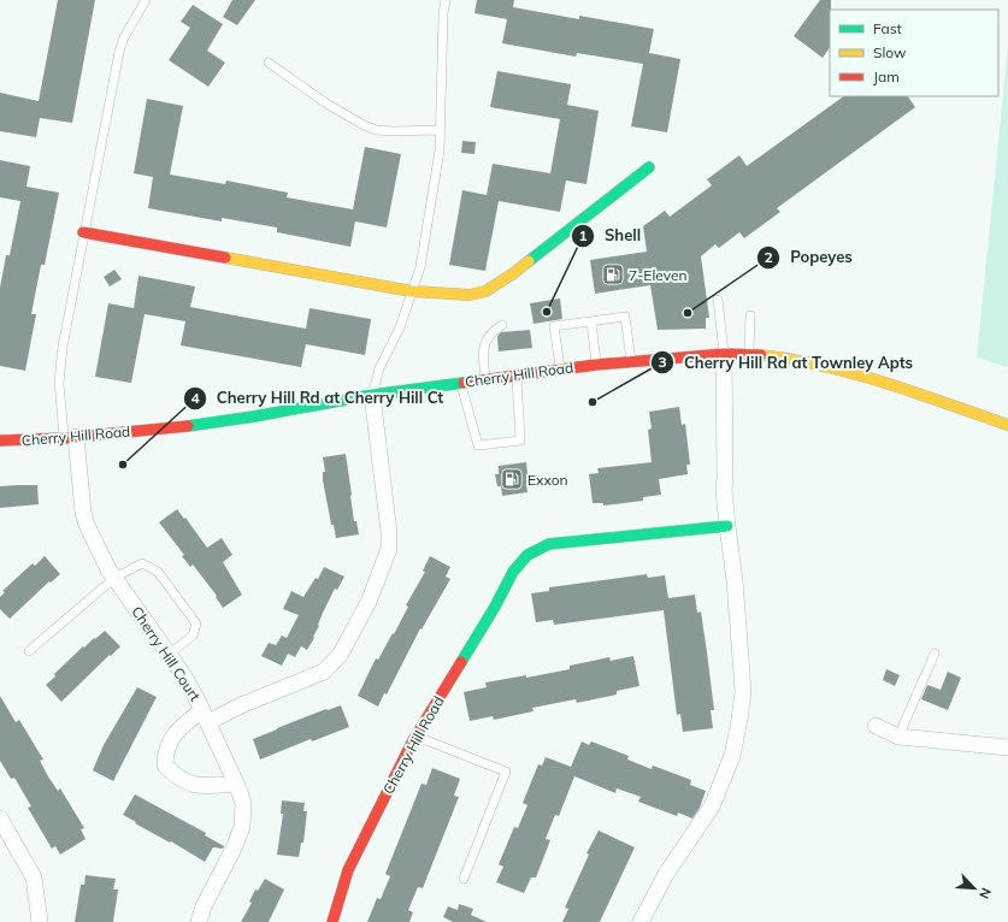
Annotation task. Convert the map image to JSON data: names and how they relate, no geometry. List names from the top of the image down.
{
  "streets": {
    "street": ["Cherry Hill Road", "Cherry Hill Court"]
  },
  "crossings": [
    ["Cherry Hill Road", "Cherry Hill Court"]
  ],
  "places": {
    "fuel station": ["7-Eleven", "Exxon"],
    "other": [
      "Shell",
      "Popeyes",
      "Cherry Hill Rd at Townley Apts",
      "Cherry Hill Rd at Cherry Hill Ct"
    ]
  },
  "legend": ["Fast", "Slow", "Jam"],
  "north": "bottom right"
}
